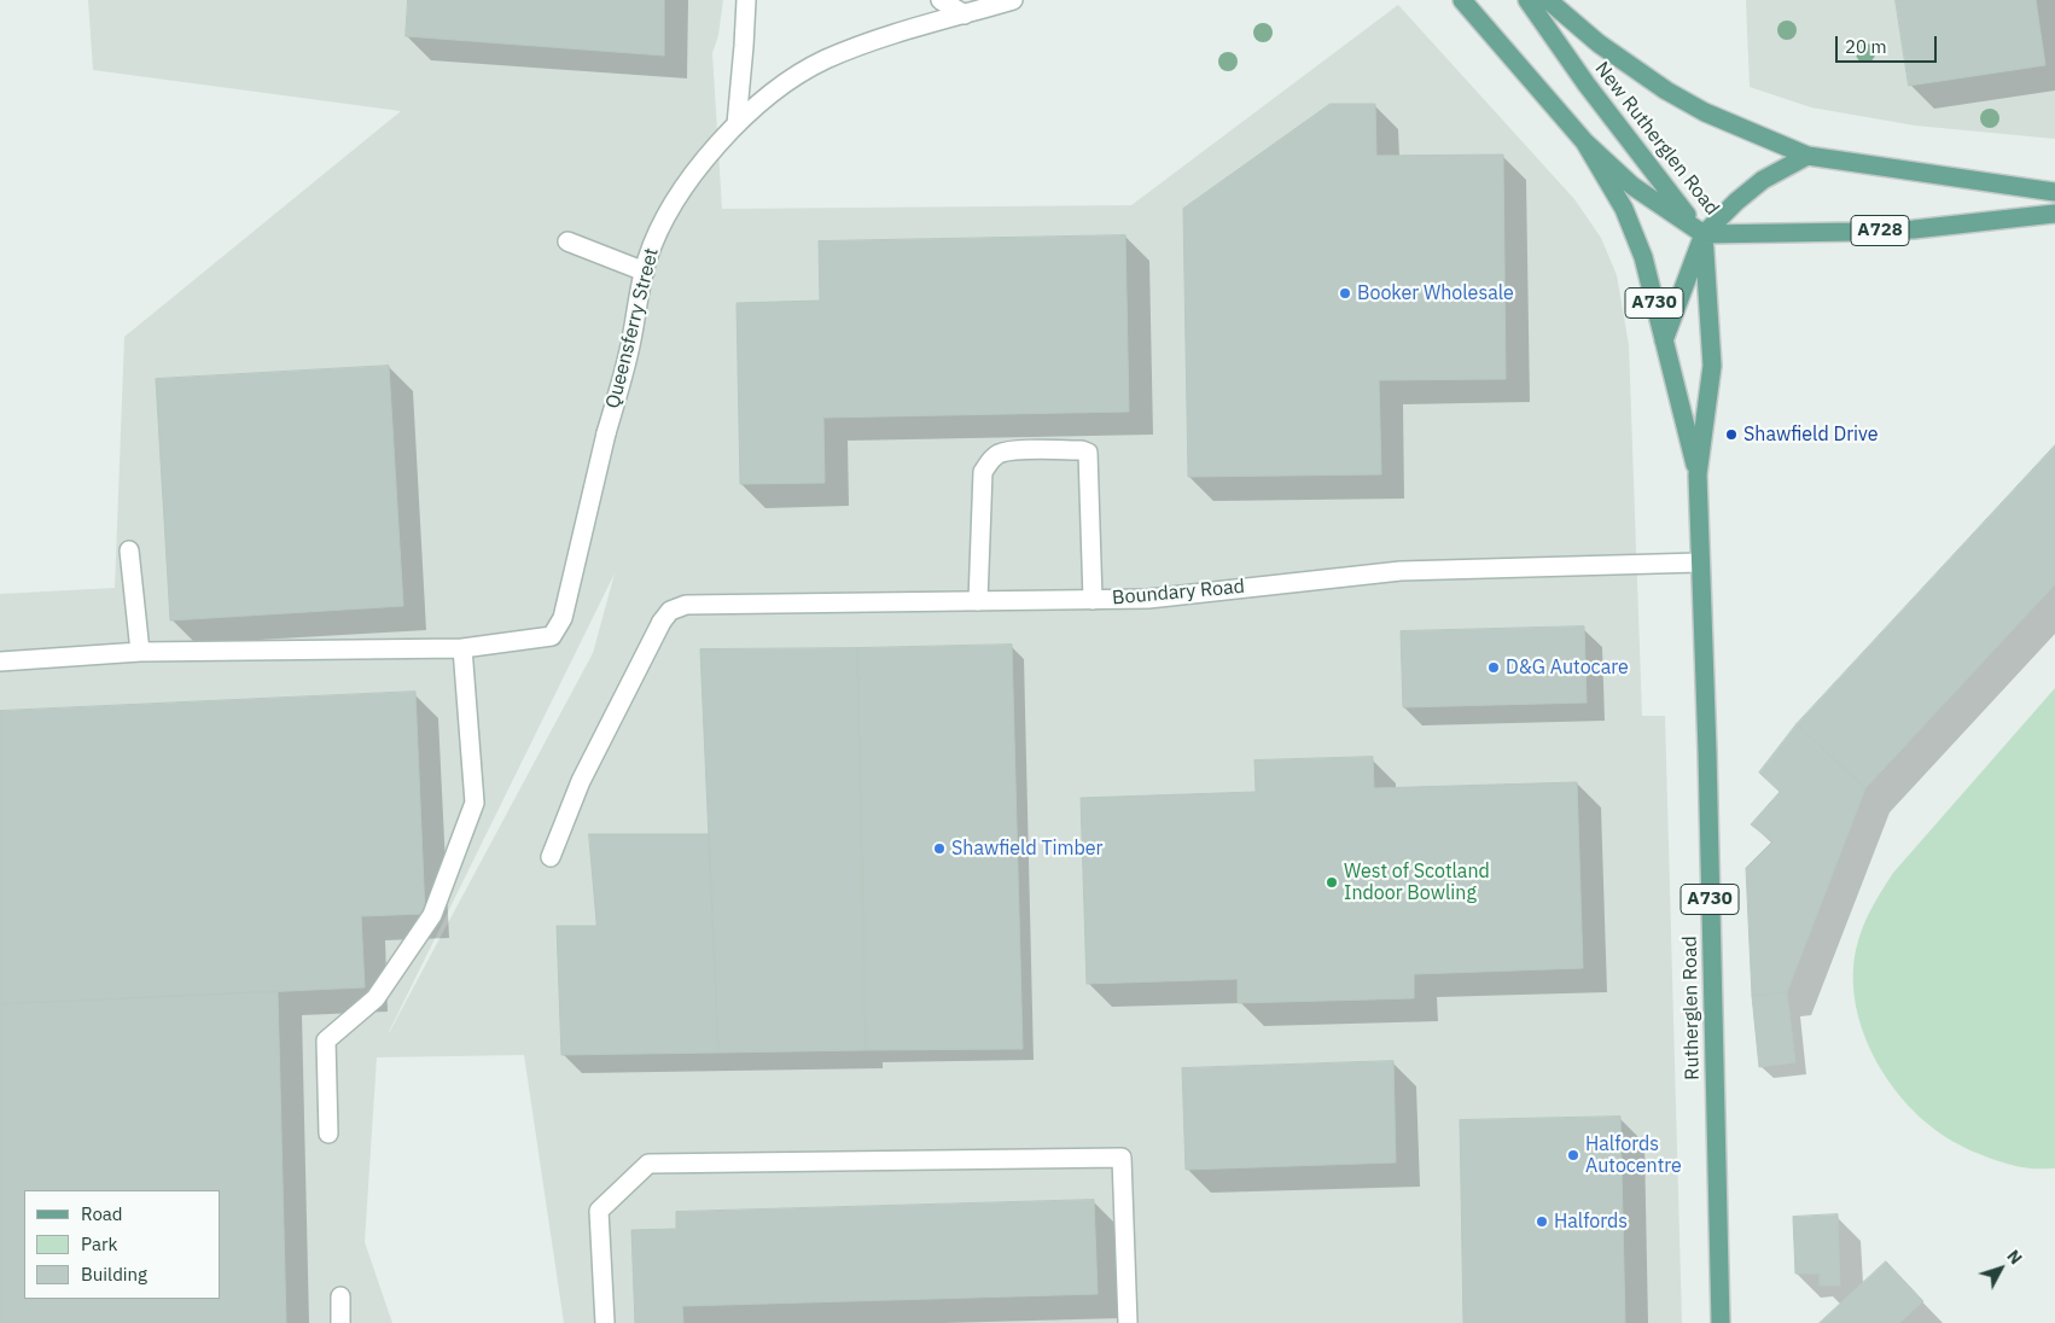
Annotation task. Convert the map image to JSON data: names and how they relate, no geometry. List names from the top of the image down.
{
  "streets": {
    "main road": [
      "New Rutherglen Road",
      "A728",
      "A730",
      "Rutherglen Road"
    ],
    "street": ["Queensferry Street", "Boundary Road"]
  },
  "crossings": [
    ["New Rutherglen Road", "A728"],
    ["New Rutherglen Road", "Rutherglen Road"],
    ["A728", "Rutherglen Road"],
    ["Boundary Road", "Rutherglen Road"]
  ],
  "places": [
    "Booker Wholesale",
    "Shawfield Drive",
    "D&G Autocare",
    "Shawfield Timber",
    "West of Scotland Indoor Bowling",
    "Halfords Autocentre",
    "Halfords"
  ],
  "legend": ["Road", "Park", "Building"],
  "scale_bar": "20 m",
  "north": "top right"
}
